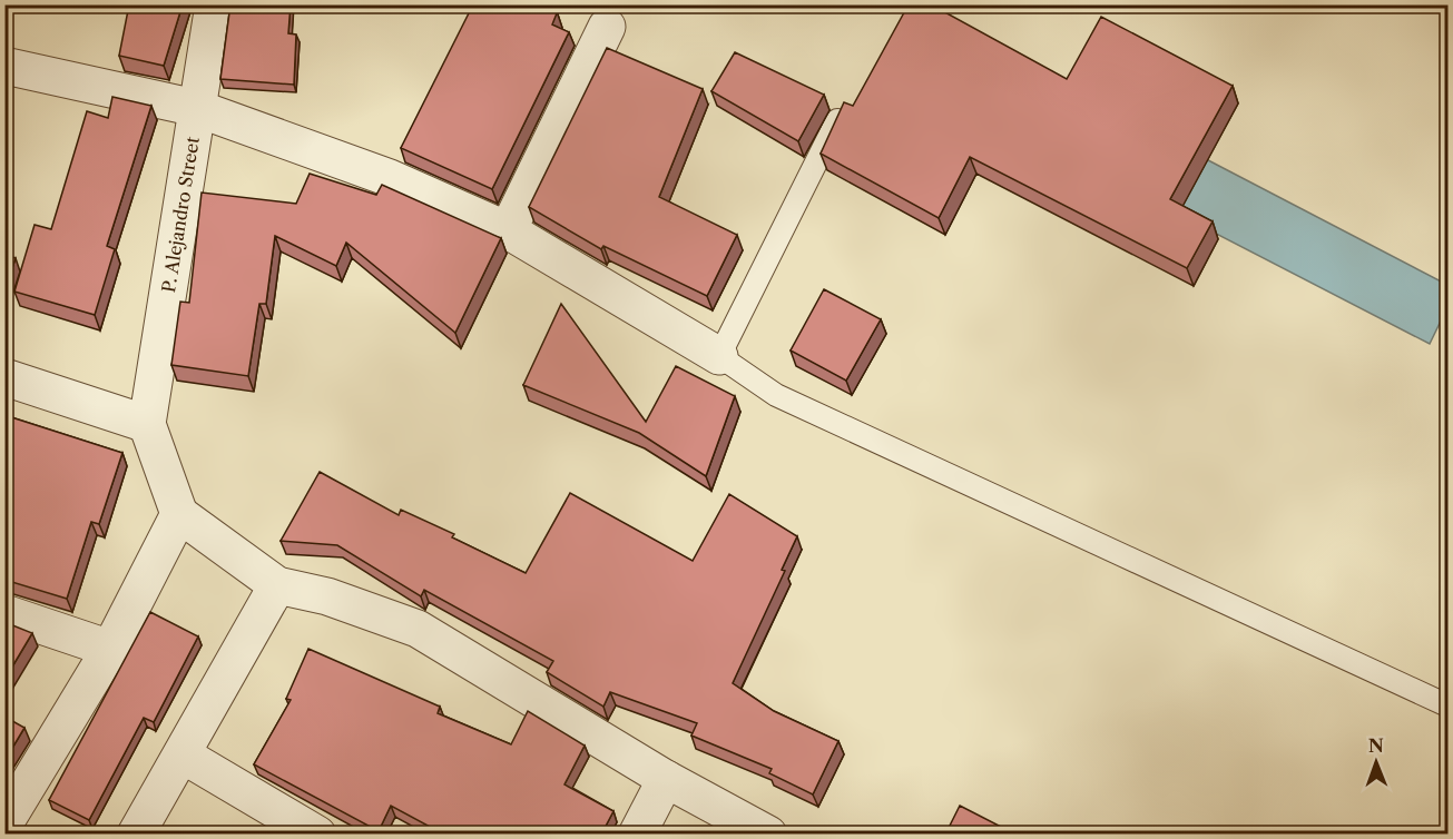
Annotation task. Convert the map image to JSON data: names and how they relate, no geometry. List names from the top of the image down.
{
  "streets": {
    "street": ["P. Alejandro Street"]
  },
  "north": "top"
}
